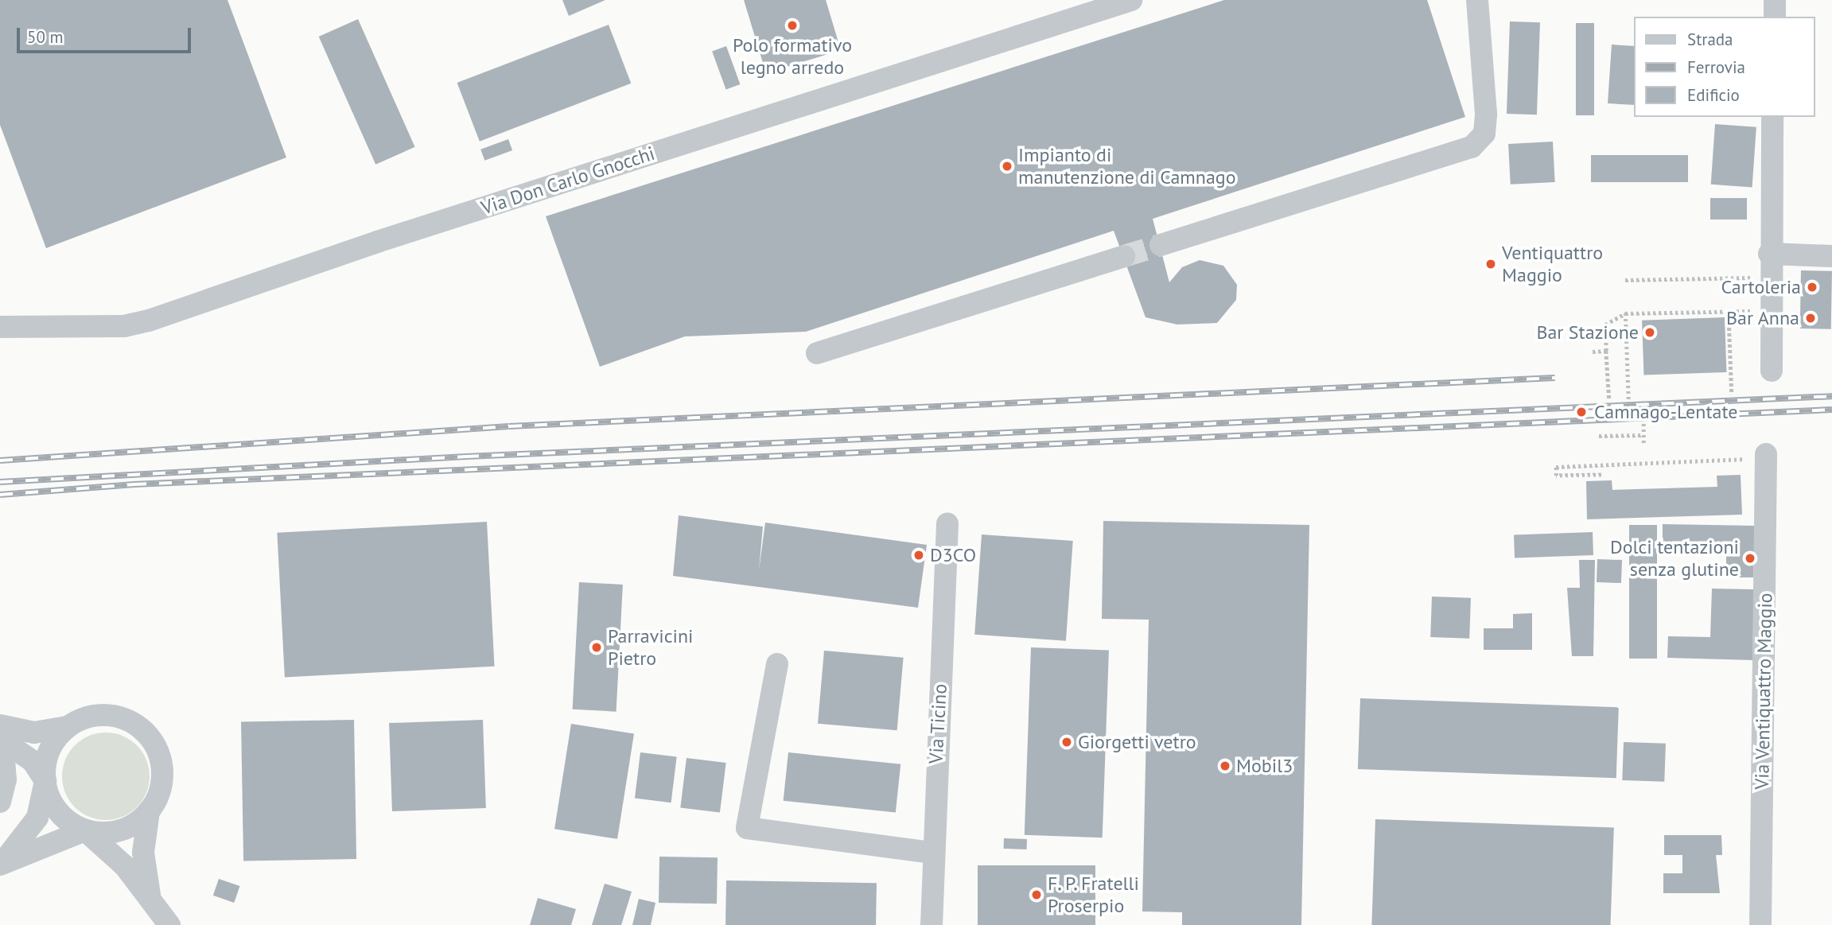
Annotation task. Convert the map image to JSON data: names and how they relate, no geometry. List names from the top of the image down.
{
  "streets": {
    "street": ["Via Don Carlo Gnocchi", "Via Ventiquattro Maggio", "Via Ticino"]
  },
  "places": [
    "Polo formativo legno arredo",
    "Impianto di manutenzione di Camnago",
    "Ventiquattro Maggio",
    "Cartoleria",
    "Bar Anna",
    "Bar Stazione",
    "Camnago-Lentate",
    "D3CO",
    "Dolci tentazioni senza glutine",
    "Parravicini Pietro",
    "Giorgetti vetro",
    "Mobil3",
    "F. P. Fratelli Proserpio"
  ],
  "legend": ["Strada", "Ferrovia", "Edificio"],
  "scale_bar": "50 m"
}
